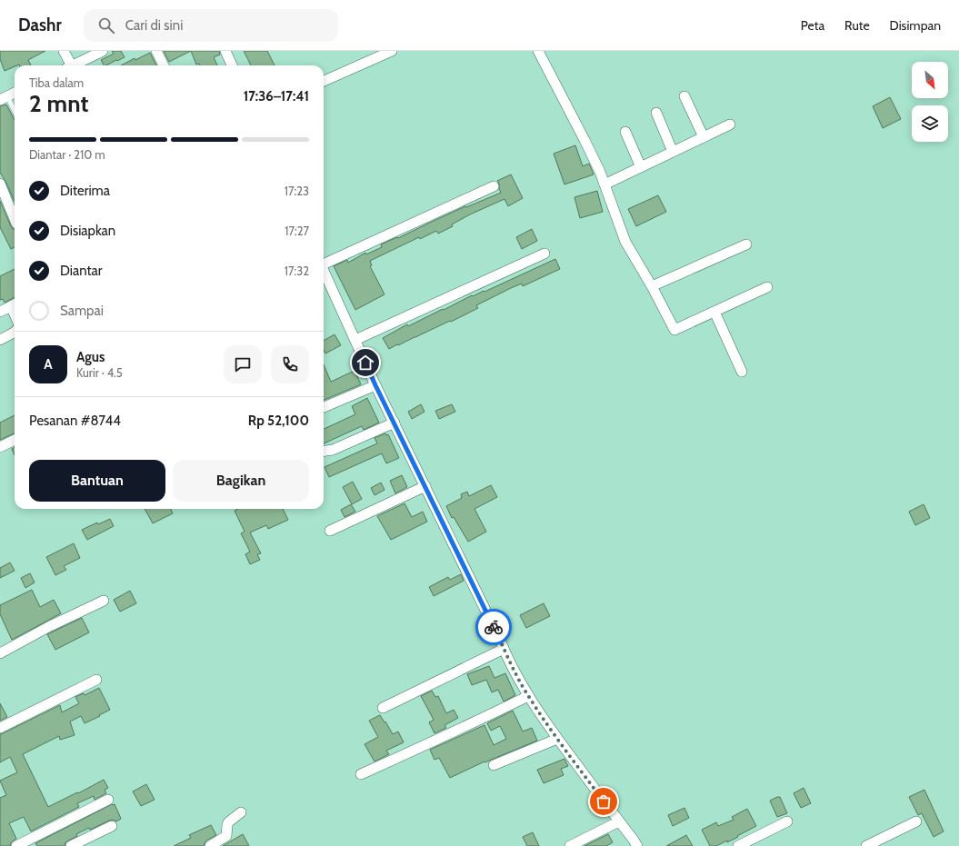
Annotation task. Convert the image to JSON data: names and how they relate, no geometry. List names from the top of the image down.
{
  "north": "bottom right",
  "page": {
    "header": "Dashr",
    "search": "Cari di sini",
    "nav": ["Peta", "Rute", "Disimpan"],
    "heading": ["2 mnt", "Tiba dalam", "17:36–17:41"],
    "panel": [
      "Agus",
      "Kurir · 4.5",
      "Pesanan #8744",
      "Rp 52,100"
    ],
    "bar": "Diantar · 210 m",
    "list": [
      ["Diterima", "17:23"],
      ["Disiapkan", "17:27"],
      ["Diantar", "17:32"],
      "Sampai"
    ],
    "round": "A",
    "buttons": ["Bantuan", "Bagikan"]
  }
}
